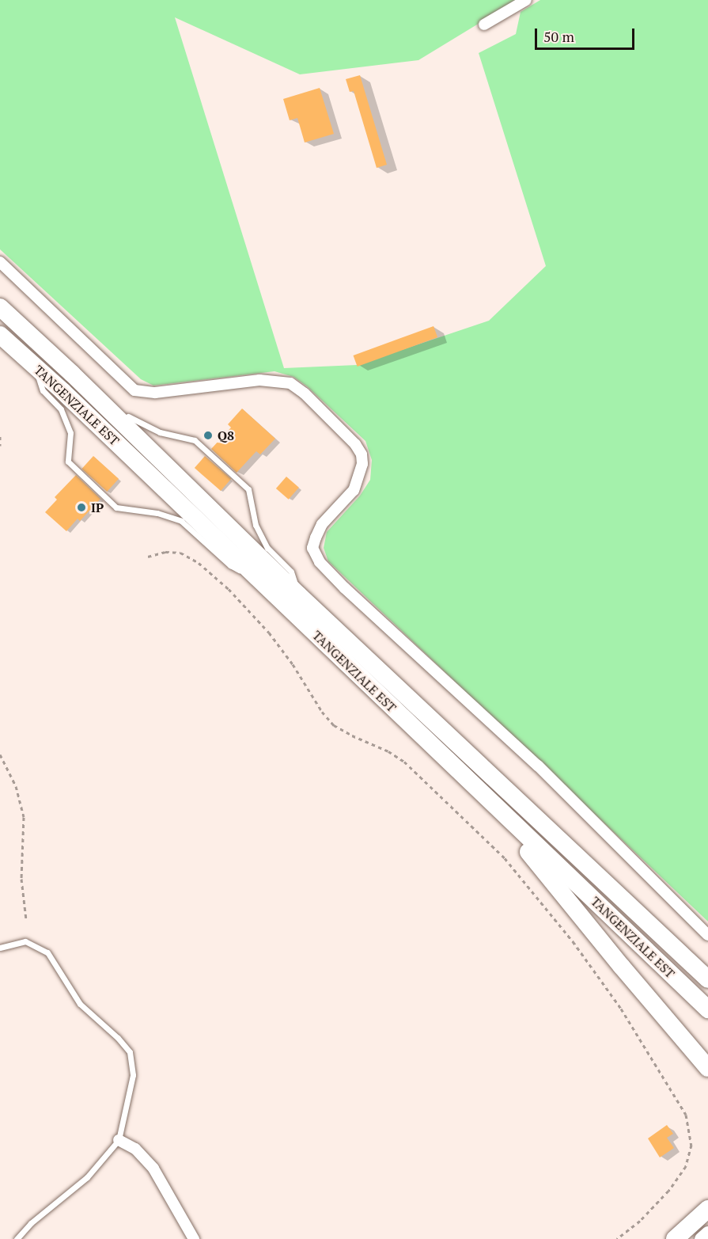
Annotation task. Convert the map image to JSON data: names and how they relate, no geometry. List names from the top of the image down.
{
  "streets": {
    "highway": ["TANGENZIALE EST"]
  },
  "places": ["Q8", "IP"],
  "scale_bar": "50 m"
}
